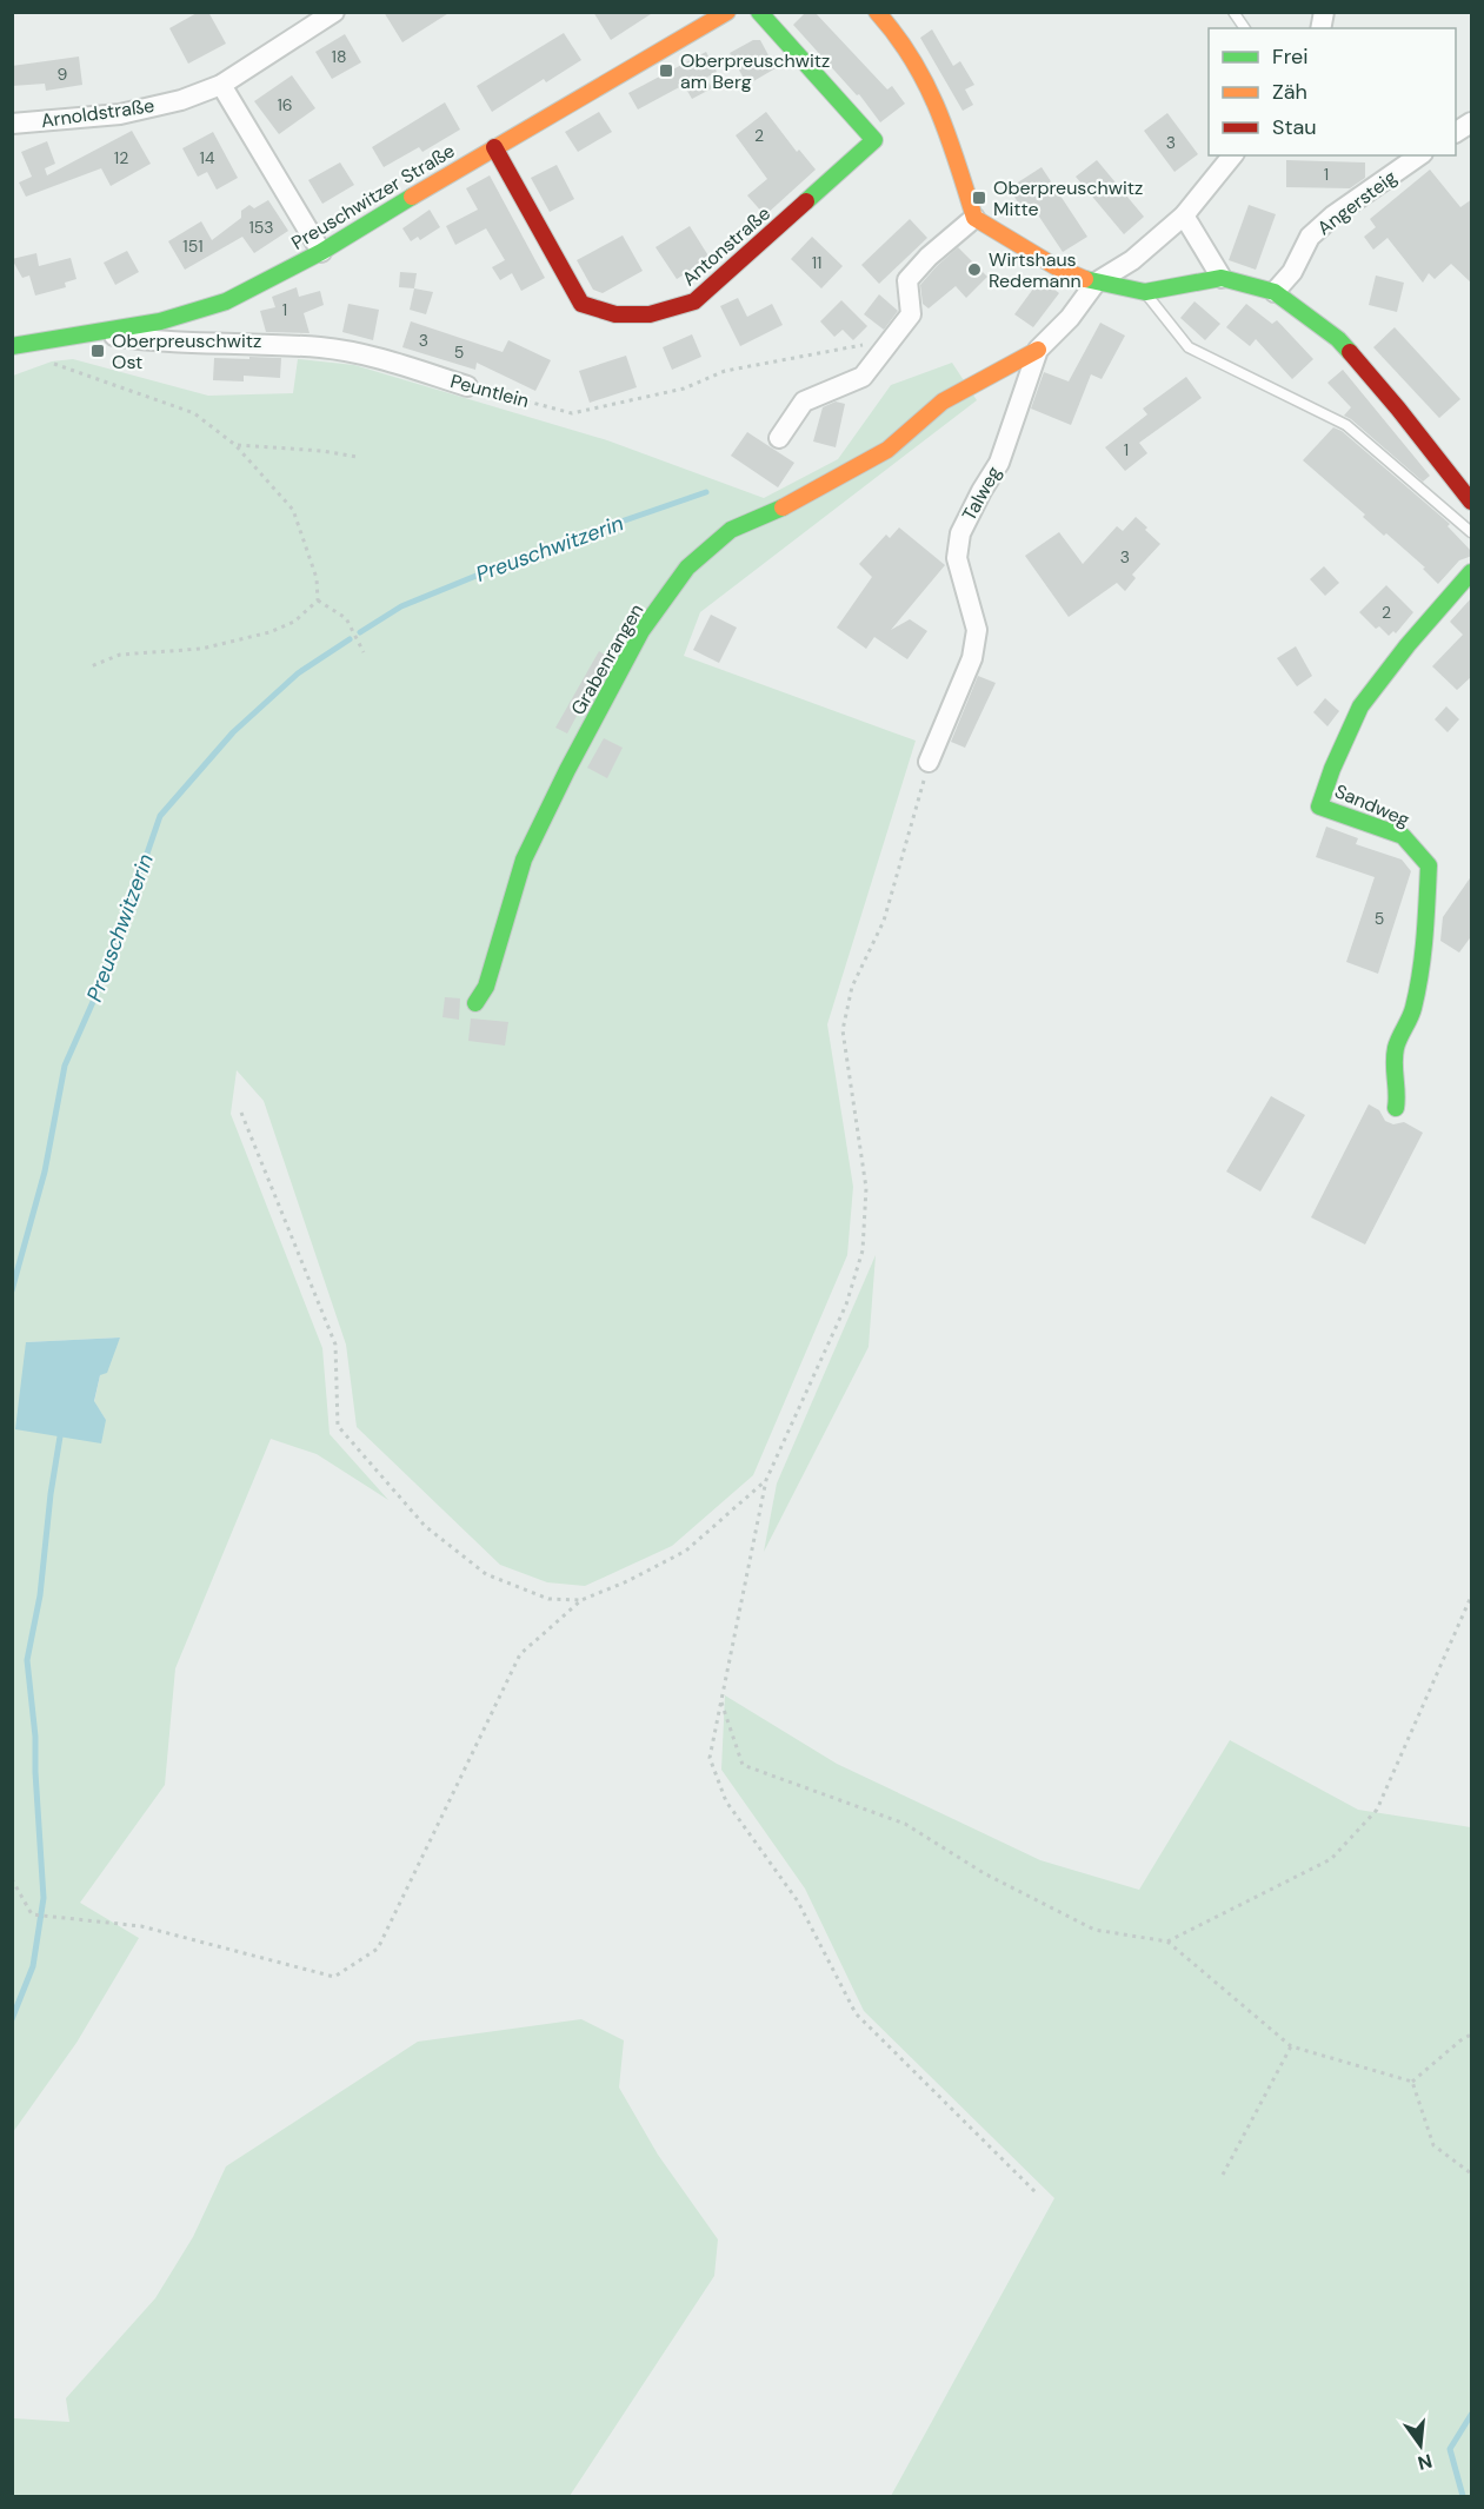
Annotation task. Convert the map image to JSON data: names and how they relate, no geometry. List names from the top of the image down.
{
  "streets": {
    "street": [
      "Arnoldstraße",
      "Preuschwitzer Straße",
      "Angersteig",
      "Antonstraße",
      "Peuntlein",
      "Talweg",
      "Grabenrangen",
      "Sandweg"
    ]
  },
  "crossings": [
    ["Preuschwitzer Straße", "Antonstraße"],
    ["Preuschwitzer Straße", "Peuntlein"],
    ["Talweg", "Grabenrangen"]
  ],
  "water": ["Preuschwitzerin"],
  "places": {
    "transit": ["Oberpreuschwitz am Berg", "Oberpreuschwitz Mitte", "Oberpreuschwitz Ost"],
    "other": ["Wirtshaus Redemann"]
  },
  "house_numbers": [
    "18",
    "9",
    "16",
    "2",
    "3",
    "12",
    "14",
    "1",
    "153",
    "151",
    "11",
    "1",
    "3",
    "5",
    "1",
    "3",
    "2",
    "5"
  ],
  "legend": ["Frei", "Zäh", "Stau"],
  "north": "bottom"
}
